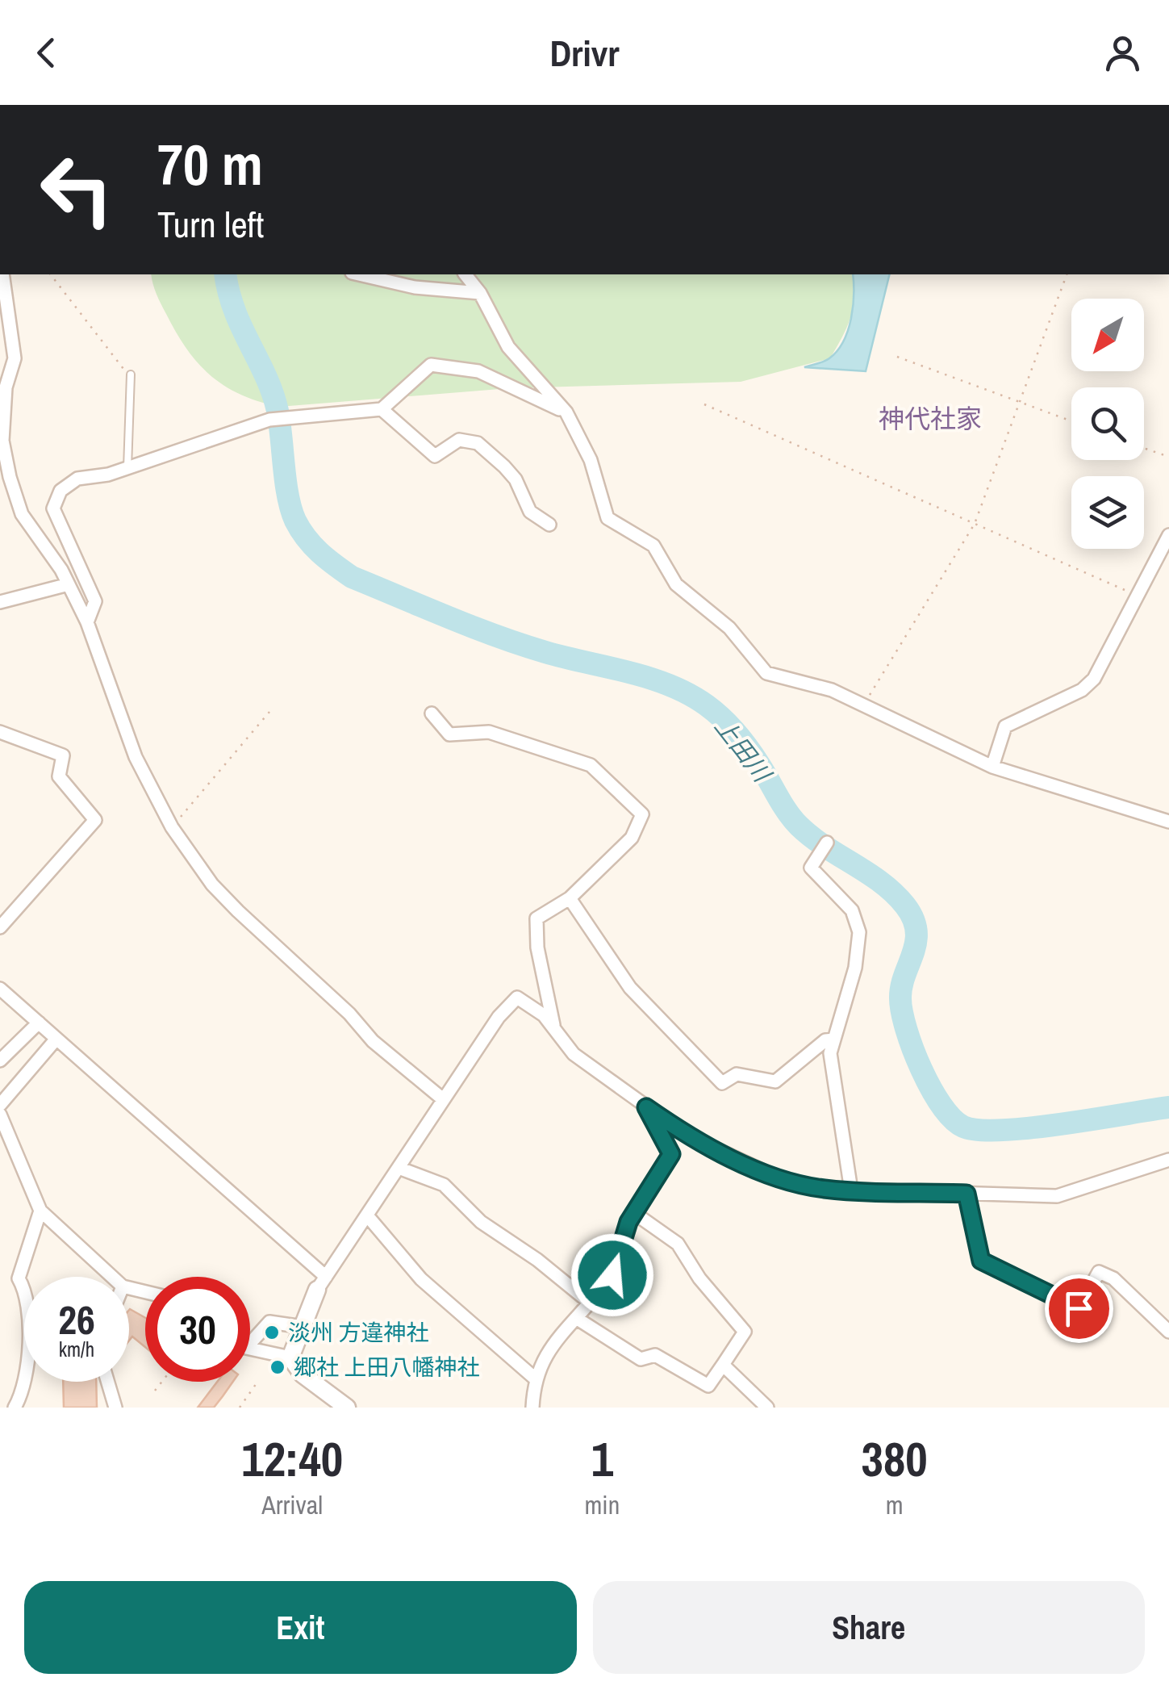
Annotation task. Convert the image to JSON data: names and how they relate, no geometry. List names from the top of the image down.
{
  "districts": ["神代社家"],
  "water": ["上田川"],
  "places": ["淡州 方違神社", "郷社 上田八幡神社"],
  "north": "bottom left",
  "page": {
    "header": "Drivr",
    "turn": ["70 m", "Turn left"],
    "speed": "26 km/h",
    "limit": "30",
    "eta": [
      "12:40",
      "Arrival",
      "1",
      "min",
      "380",
      "m"
    ],
    "buttons": ["Exit", "Share"]
  }
}
